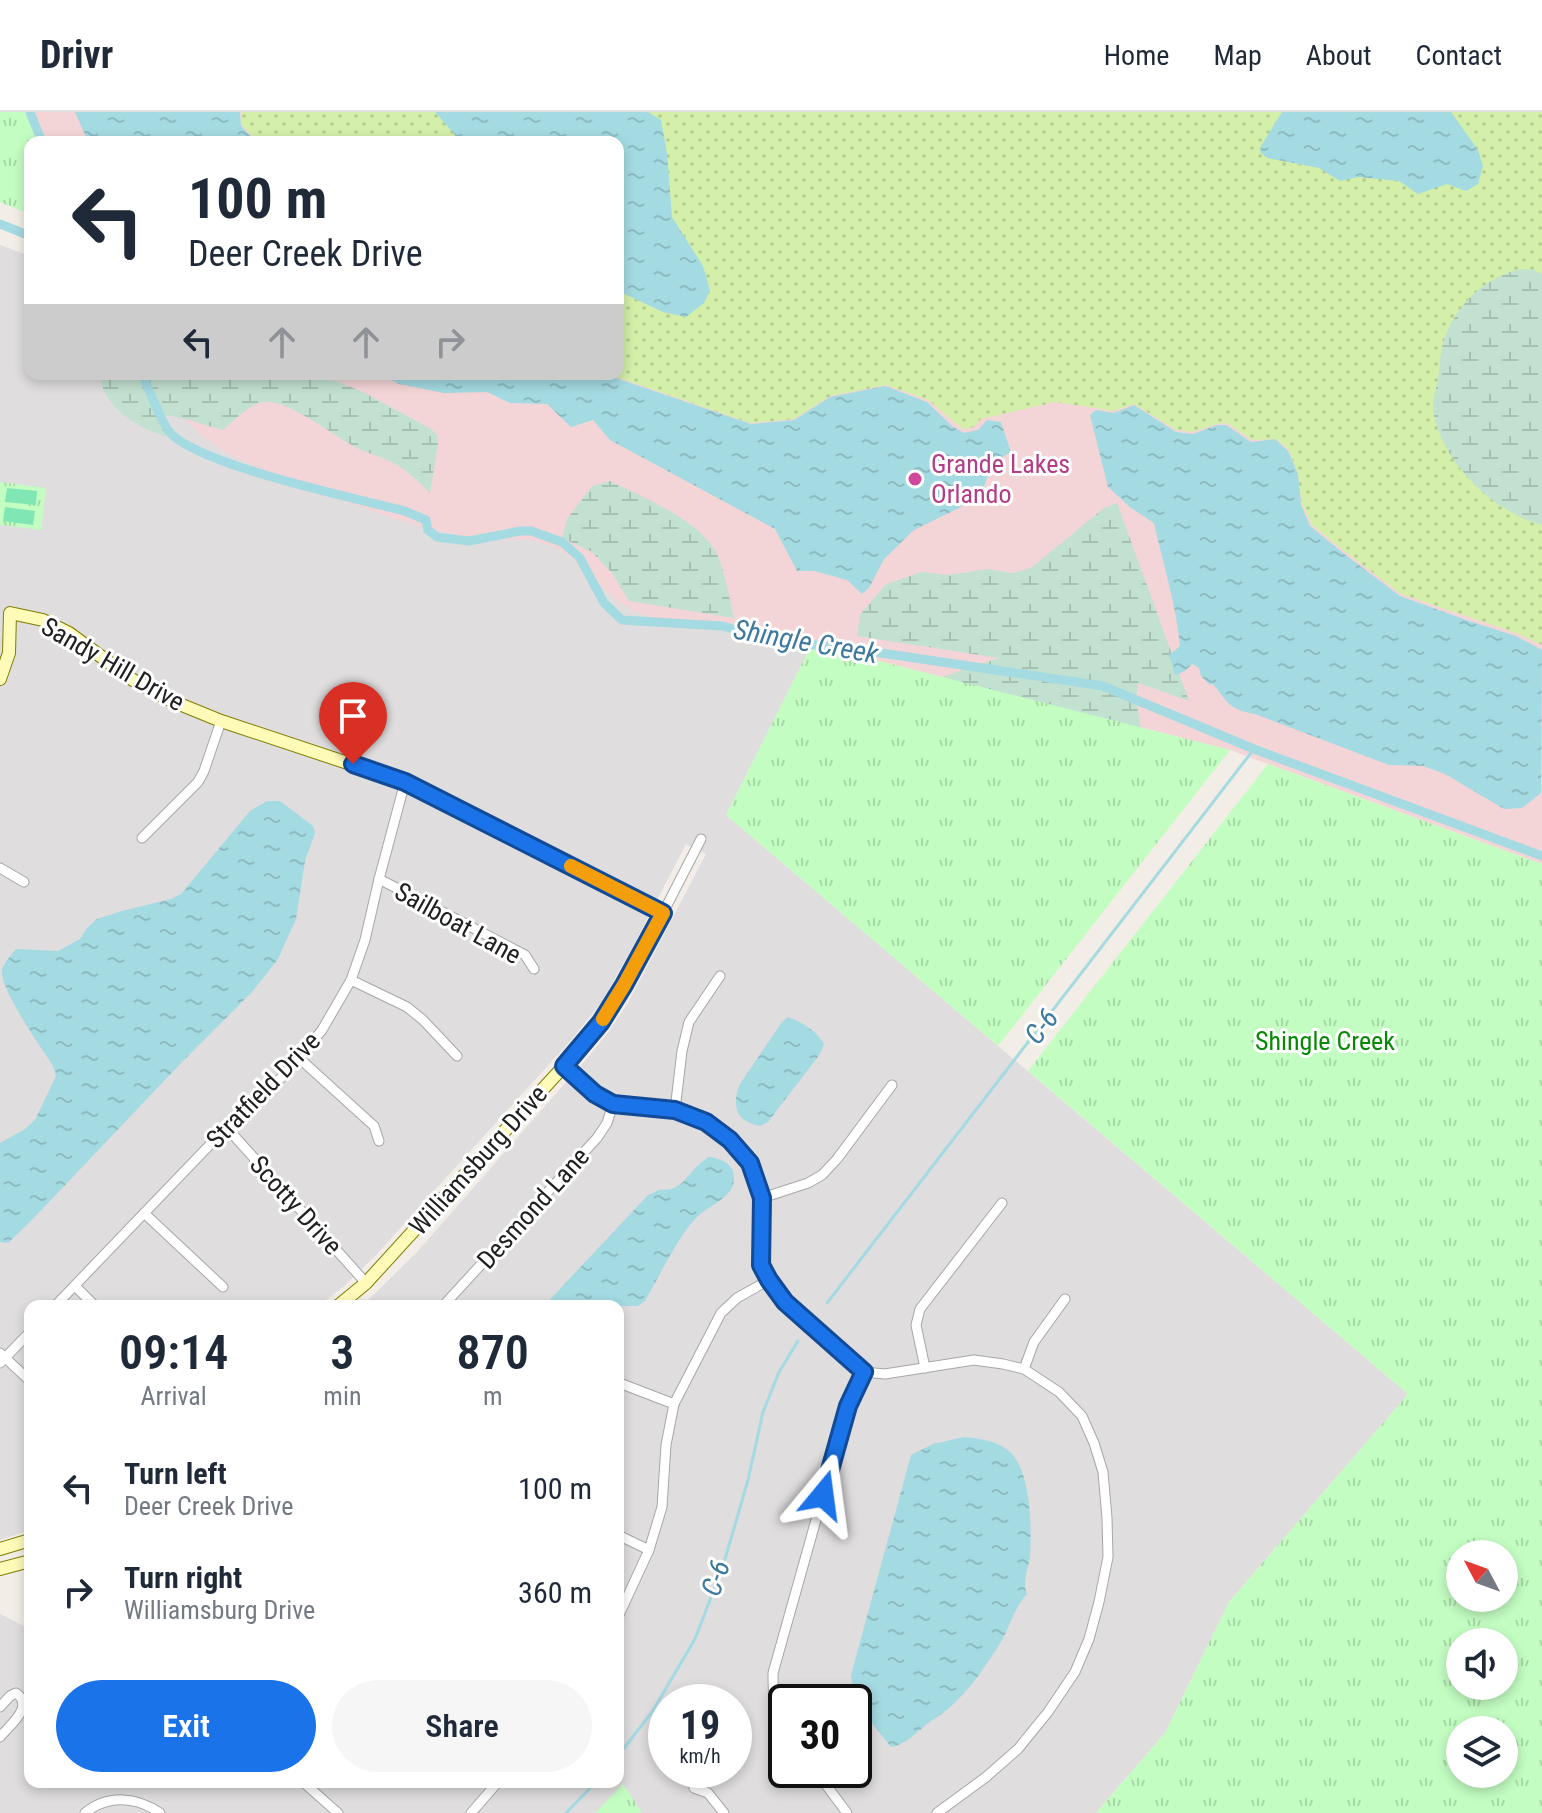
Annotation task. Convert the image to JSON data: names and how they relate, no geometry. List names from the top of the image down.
{
  "streets": {
    "street": [
      "Sandy Hill Drive",
      "Sailboat Lane",
      "Stratfield Drive",
      "Williamsburg Drive",
      "Scotty Drive",
      "Desmond Lane"
    ]
  },
  "crossings": [
    ["Sandy Hill Drive", "Stratfield Drive"],
    ["Sandy Hill Drive", "Williamsburg Drive"],
    ["Sailboat Lane", "Stratfield Drive"],
    ["Stratfield Drive", "Scotty Drive"],
    ["Williamsburg Drive", "Scotty Drive"]
  ],
  "water": ["Shingle Creek", "C-6"],
  "parks": ["Shingle Creek"],
  "places": ["Grande Lakes Orlando"],
  "north": "top left",
  "page": {
    "header": "Drivr",
    "nav": [
      "Home",
      "Map",
      "About",
      "Contact"
    ],
    "turn": ["100 m", "Deer Creek Drive"],
    "eta": [
      "09:14",
      "Arrival",
      "3",
      "min",
      "870",
      "m"
    ],
    "list": [
      {
        "name": "Turn left",
        "note": "Deer Creek Drive",
        "value": "100 m"
      },
      {
        "name": "Turn right",
        "note": "Williamsburg Drive",
        "value": "360 m"
      }
    ],
    "buttons": ["Exit", "Share"],
    "speed": "19 km/h",
    "limit": "30"
  }
}
